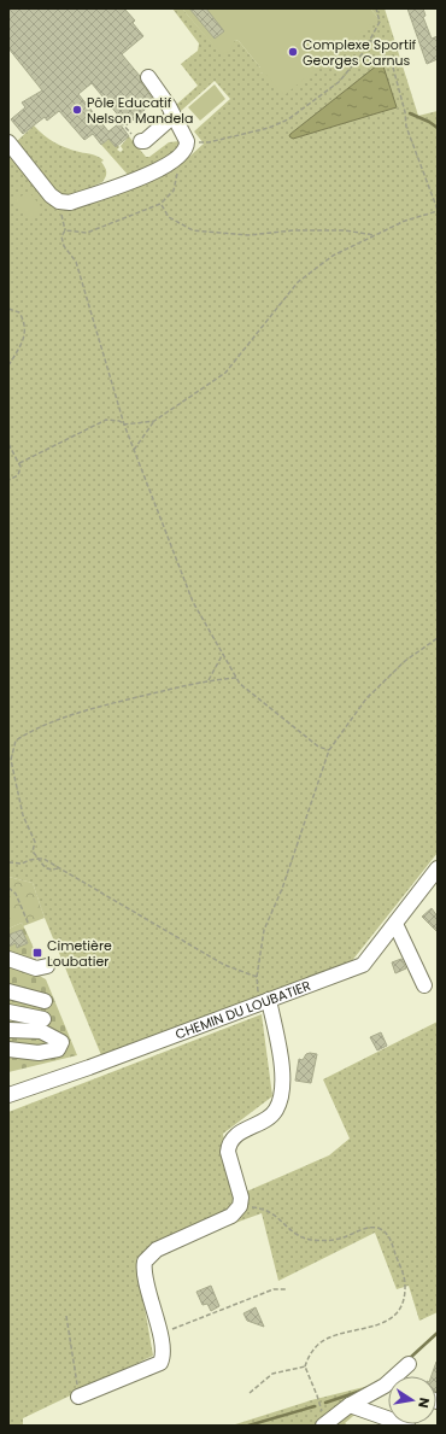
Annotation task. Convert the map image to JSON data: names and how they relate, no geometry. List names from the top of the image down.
{
  "streets": {
    "street": ["CHEMIN DU LOUBATIER"]
  },
  "places": {
    "other": ["Complexe Sportif Georges Carnus", "Pôle Educatif Nelson Mandela"],
    "transit": ["Cimetière Loubatier"]
  },
  "north": "right"
}
